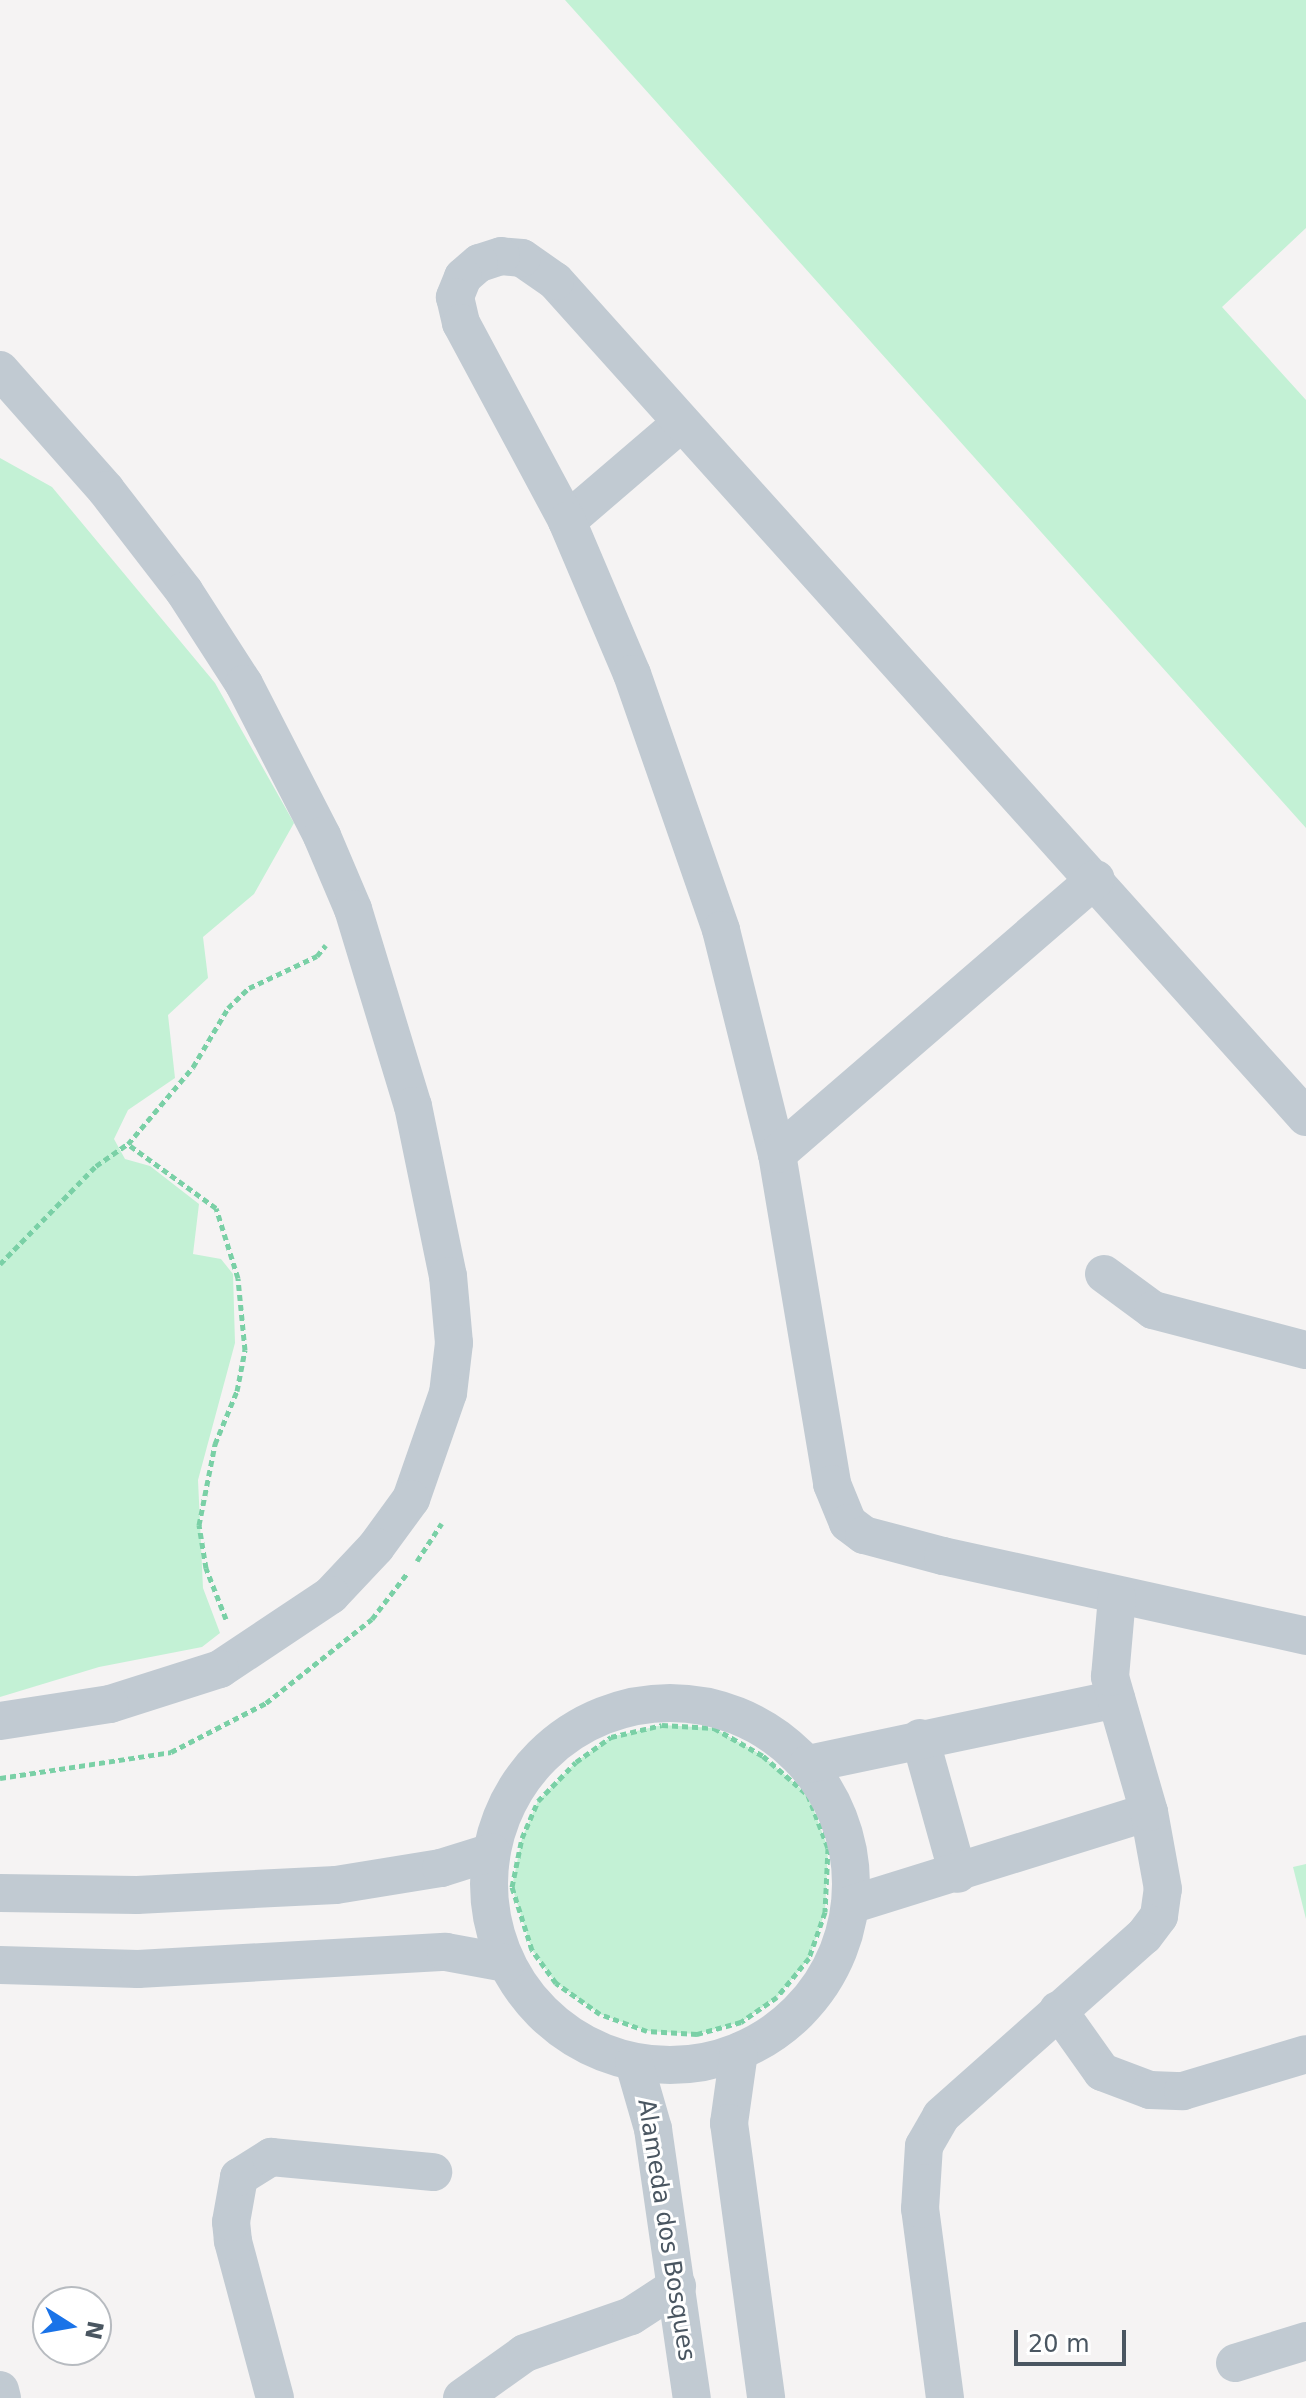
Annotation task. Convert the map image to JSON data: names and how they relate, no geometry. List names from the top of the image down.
{
  "streets": {
    "street": ["Alameda dos Bosques"]
  },
  "scale_bar": "20 m",
  "north": "right"
}
